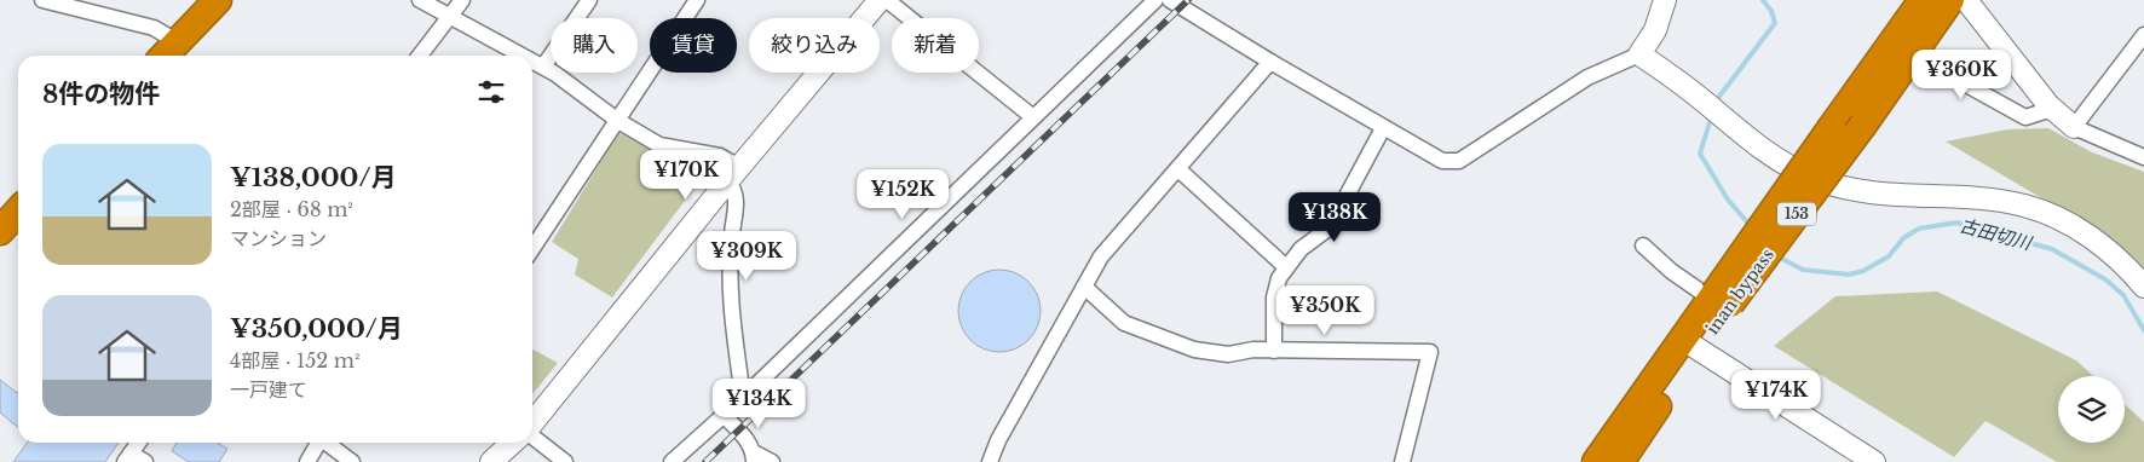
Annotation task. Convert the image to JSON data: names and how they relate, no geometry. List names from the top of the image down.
{
  "streets": {
    "highway": ["153", "inan bypass"]
  },
  "crossings": [
    ["153", "inan bypass"]
  ],
  "water": ["古田切川"],
  "page": {
    "chip": [
      "購入",
      "賃貸",
      "絞り込み",
      "新着"
    ],
    "price": [
      "¥360K",
      "¥170K",
      "¥152K",
      "¥138K",
      "¥309K",
      "¥350K",
      "¥174K",
      "¥134K"
    ],
    "heading": "8件の物件",
    "list": [
      {
        "name": "¥138,000/月",
        "note": "2部屋 · 68 m² · マンション"
      },
      {
        "name": "¥350,000/月",
        "note": "4部屋 · 152 m² · 一戸建て"
      }
    ]
  }
}
